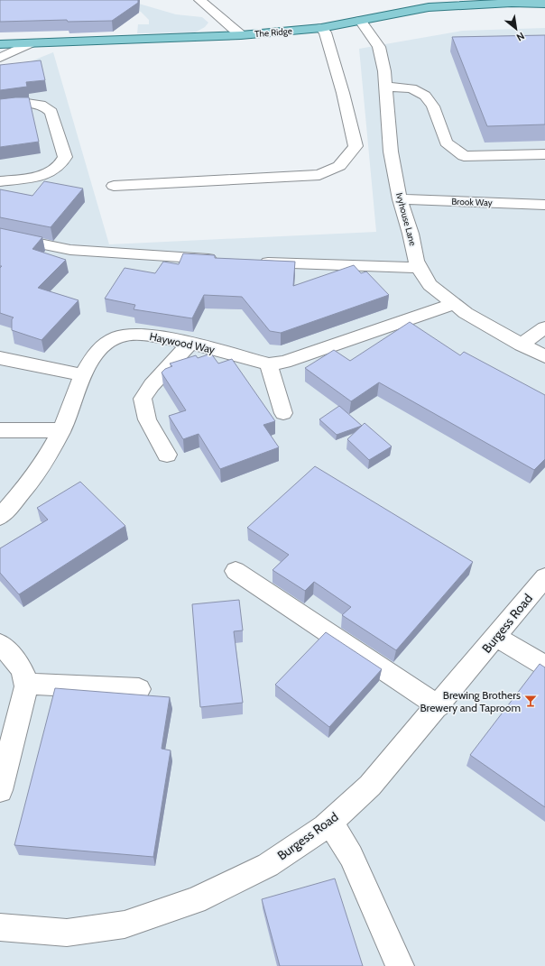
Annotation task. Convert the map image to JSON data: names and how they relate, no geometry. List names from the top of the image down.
{
  "streets": {
    "main road": ["The Ridge"],
    "street": [
      "Brook Way",
      "Ivyhouse Lane",
      "Haywood Way",
      "Burgess Road"
    ]
  },
  "crossings": [
    ["The Ridge", "Ivyhouse Lane"],
    ["Brook Way", "Ivyhouse Lane"],
    ["Ivyhouse Lane", "Haywood Way"]
  ],
  "places": {
    "bar": ["Brewing Brothers Brewery and Taproom"]
  },
  "north": "bottom right"
}
